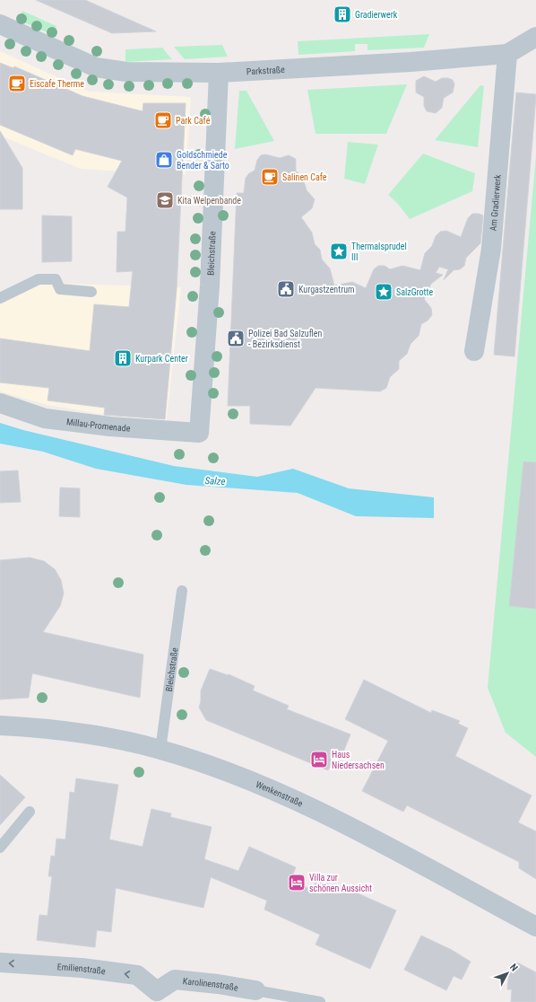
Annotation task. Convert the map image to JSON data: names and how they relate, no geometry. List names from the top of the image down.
{
  "streets": {
    "street": [
      "Parkstraße",
      "Am Gradierwerk",
      "Bleichstraße",
      "Millau-Promenade",
      "Wenkenstraße",
      "Emilienstraße",
      "Karolinenstraße"
    ]
  },
  "crossings": [
    ["Parkstraße", "Am Gradierwerk"],
    ["Parkstraße", "Bleichstraße"],
    ["Bleichstraße", "Millau-Promenade"],
    ["Bleichstraße", "Wenkenstraße"],
    ["Emilienstraße", "Karolinenstraße"]
  ],
  "one_way": ["Emilienstraße"],
  "water": ["Salze"],
  "places": {
    "building": ["Gradierwerk", "Kurpark Center"],
    "cafe": ["Eiscafe Therme", "Park Café", "Salinen Cafe"],
    "shop": ["Goldschmiede Bender & Sarto"],
    "school or university": ["Kita Welpenbande"],
    "place": ["Thermalsprudel III", "SalzGrotte"],
    "public building": ["Kurgastzentrum", "Polizei Bad Salzuflen - Bezirksdienst"],
    "hotel": ["Haus Niedersachsen", "Villa zur schönen Aussicht"]
  },
  "north": "top right"
}
